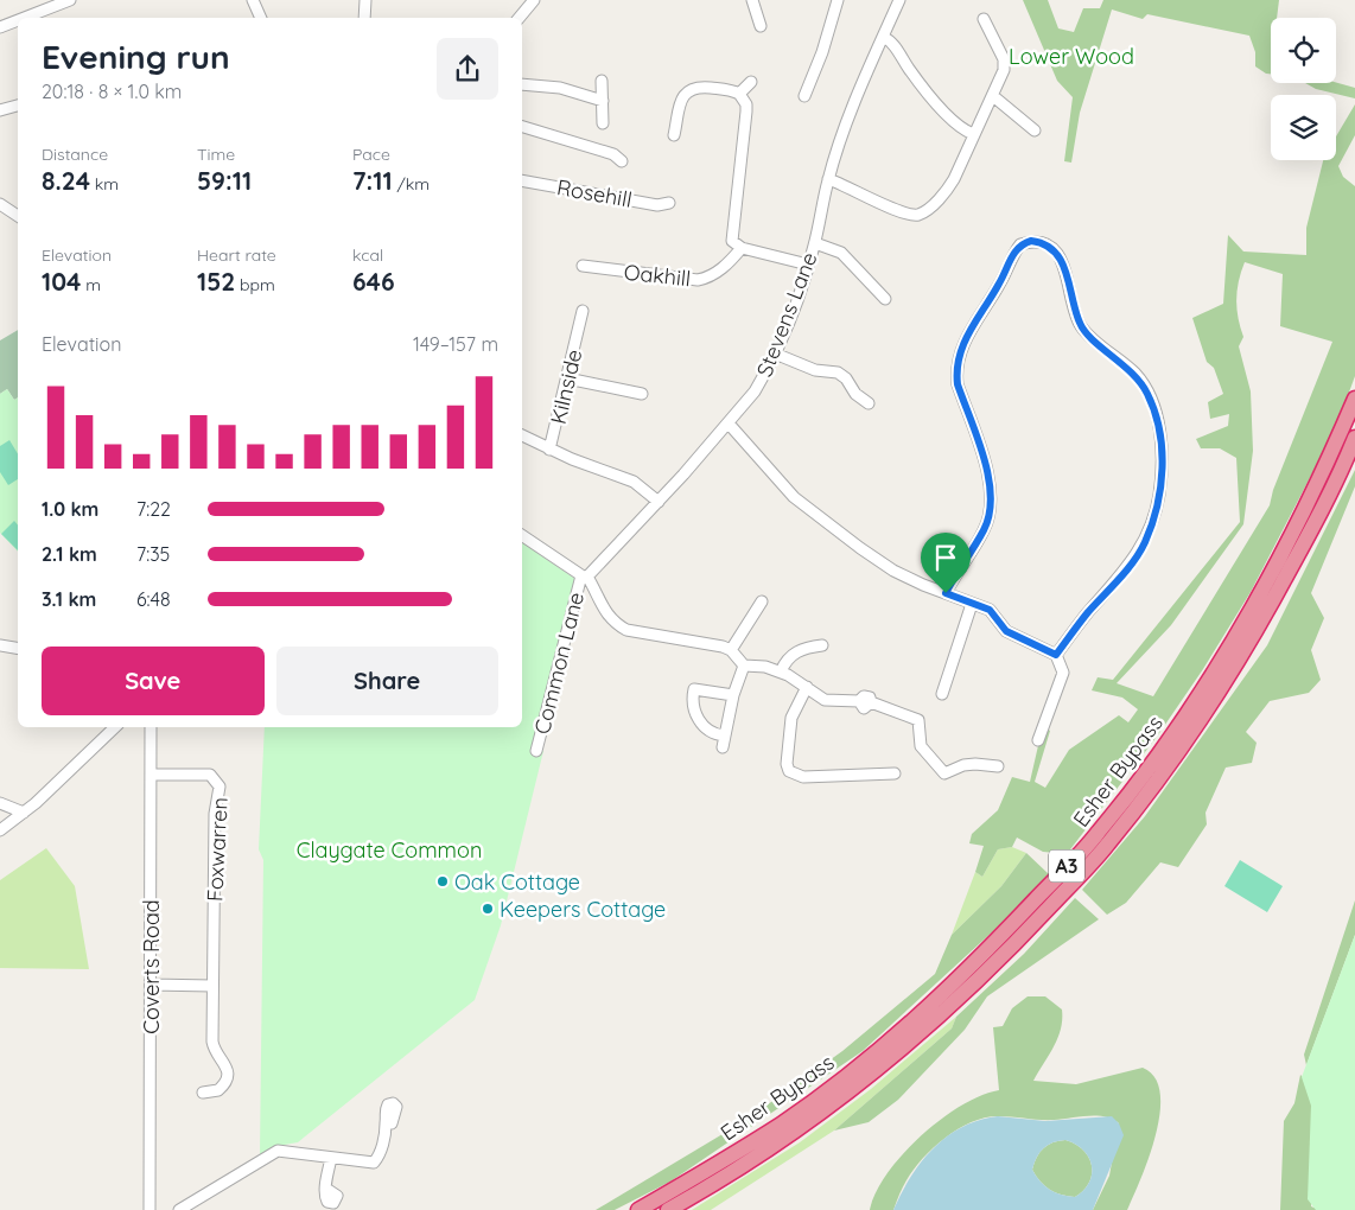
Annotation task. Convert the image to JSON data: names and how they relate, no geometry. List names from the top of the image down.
{
  "streets": {
    "highway": ["Esher Bypass", "A3"],
    "street": [
      "Rosehill",
      "Oakhill",
      "Stevens Lane",
      "Kilnside",
      "Common Lane",
      "Foxwarren",
      "Coverts Road"
    ]
  },
  "crossings": [
    ["Stevens Lane", "Common Lane"],
    ["Foxwarren", "Coverts Road"]
  ],
  "parks": ["Lower Wood", "Claygate Common"],
  "places": ["Oak Cottage", "Keepers Cottage"],
  "page": {
    "heading": ["Evening run", "20:18 · 8 × 1.0 km"],
    "stats": [
      ["Distance", "8.24 km"],
      ["Time", "59:11"],
      ["Pace", "7:11 /km"],
      ["Elevation", "104 m"],
      ["Heart rate", "152 bpm"],
      ["kcal", "646"]
    ],
    "chart": ["Elevation", "149–157 m"],
    "list": [
      {
        "name": "1.0 km",
        "note": "7:22"
      },
      {
        "name": "2.1 km",
        "note": "7:35"
      },
      {
        "name": "3.1 km",
        "note": "6:48"
      }
    ],
    "buttons": ["Save", "Share"]
  }
}
